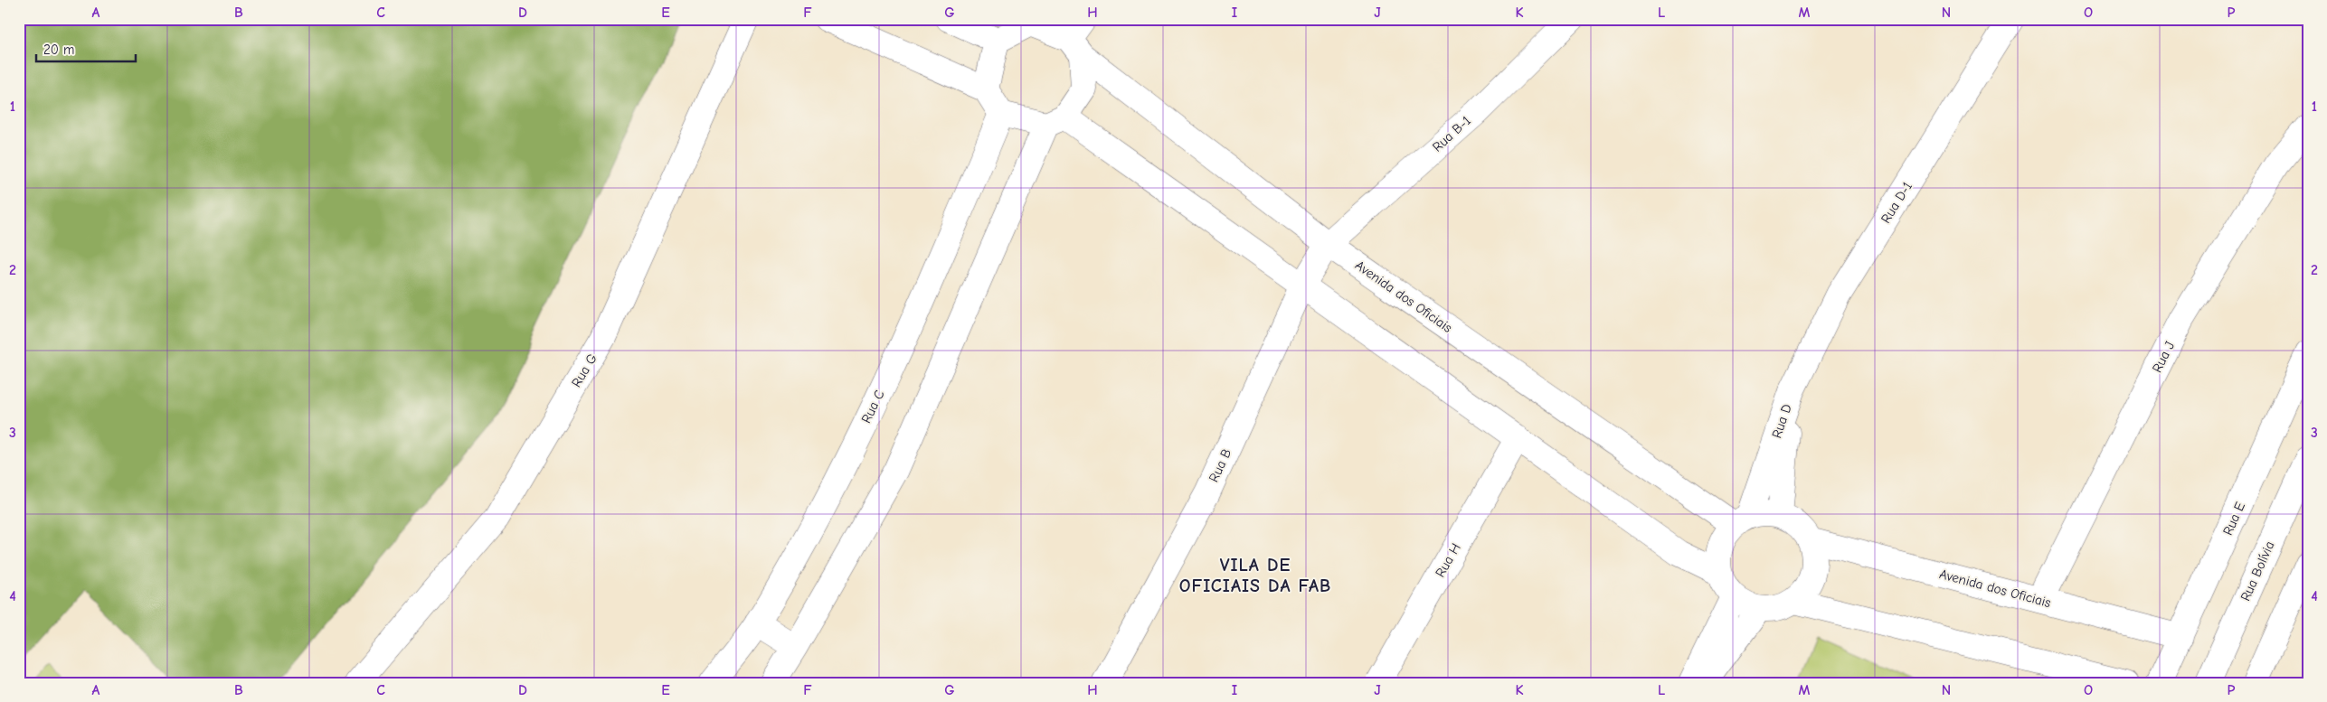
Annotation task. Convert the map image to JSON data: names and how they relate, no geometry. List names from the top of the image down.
{
  "streets": {
    "street": [
      "Rua B-1",
      "Rua D-1",
      "Avenida dos Oficiais",
      "Rua J",
      "Rua G",
      "Rua C",
      "Rua D",
      "Rua B",
      "Rua E",
      "Rua H",
      "Rua Bolívia"
    ]
  },
  "crossings": [
    ["Rua B-1", "Avenida dos Oficiais"],
    ["Rua B-1", "Rua B"],
    ["Rua D-1", "Rua D"],
    ["Avenida dos Oficiais", "Rua J"],
    ["Avenida dos Oficiais", "Rua C"],
    ["Avenida dos Oficiais", "Rua D"],
    ["Avenida dos Oficiais", "Rua B"],
    ["Avenida dos Oficiais", "Rua E"]
  ],
  "districts": ["VILA DE OFICIAIS DA FAB"],
  "scale_bar": "20 m",
  "grid": {
    "columns": [
      "A",
      "B",
      "C",
      "D",
      "E",
      "F",
      "G",
      "H",
      "I",
      "J",
      "K",
      "L",
      "M",
      "N",
      "O",
      "P"
    ],
    "rows": [
      "1",
      "2",
      "3",
      "4"
    ]
  }
}
